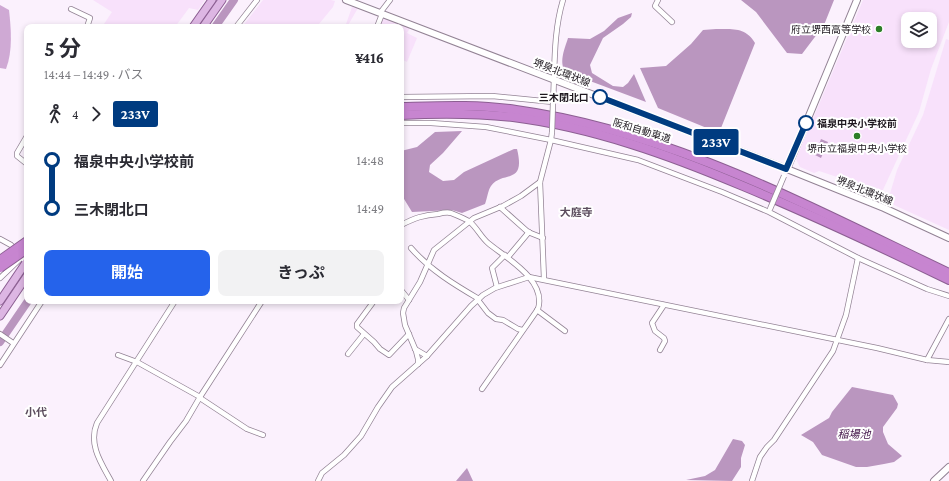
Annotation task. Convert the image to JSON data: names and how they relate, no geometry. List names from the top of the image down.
{
  "streets": {
    "highway": ["阪和自動車道"],
    "main road": ["堺泉北環状線"]
  },
  "districts": ["大庭寺", "小代"],
  "water": ["稲場池"],
  "places": [
    "府立堺西高等学校",
    "三木閉北口",
    "福泉中央小学校前",
    "堺市立福泉中央小学校"
  ],
  "lines": ["bus line 233V"],
  "page": {
    "on_map": "233V",
    "heading": ["5 分", "14:44 – 14:49 · バス", "¥416"],
    "legs": ["4", "233V"],
    "list": [
      {
        "name": "福泉中央小学校前",
        "value": "14:48"
      },
      {
        "name": "三木閉北口",
        "value": "14:49"
      }
    ],
    "buttons": ["開始", "きっぷ"]
  }
}
